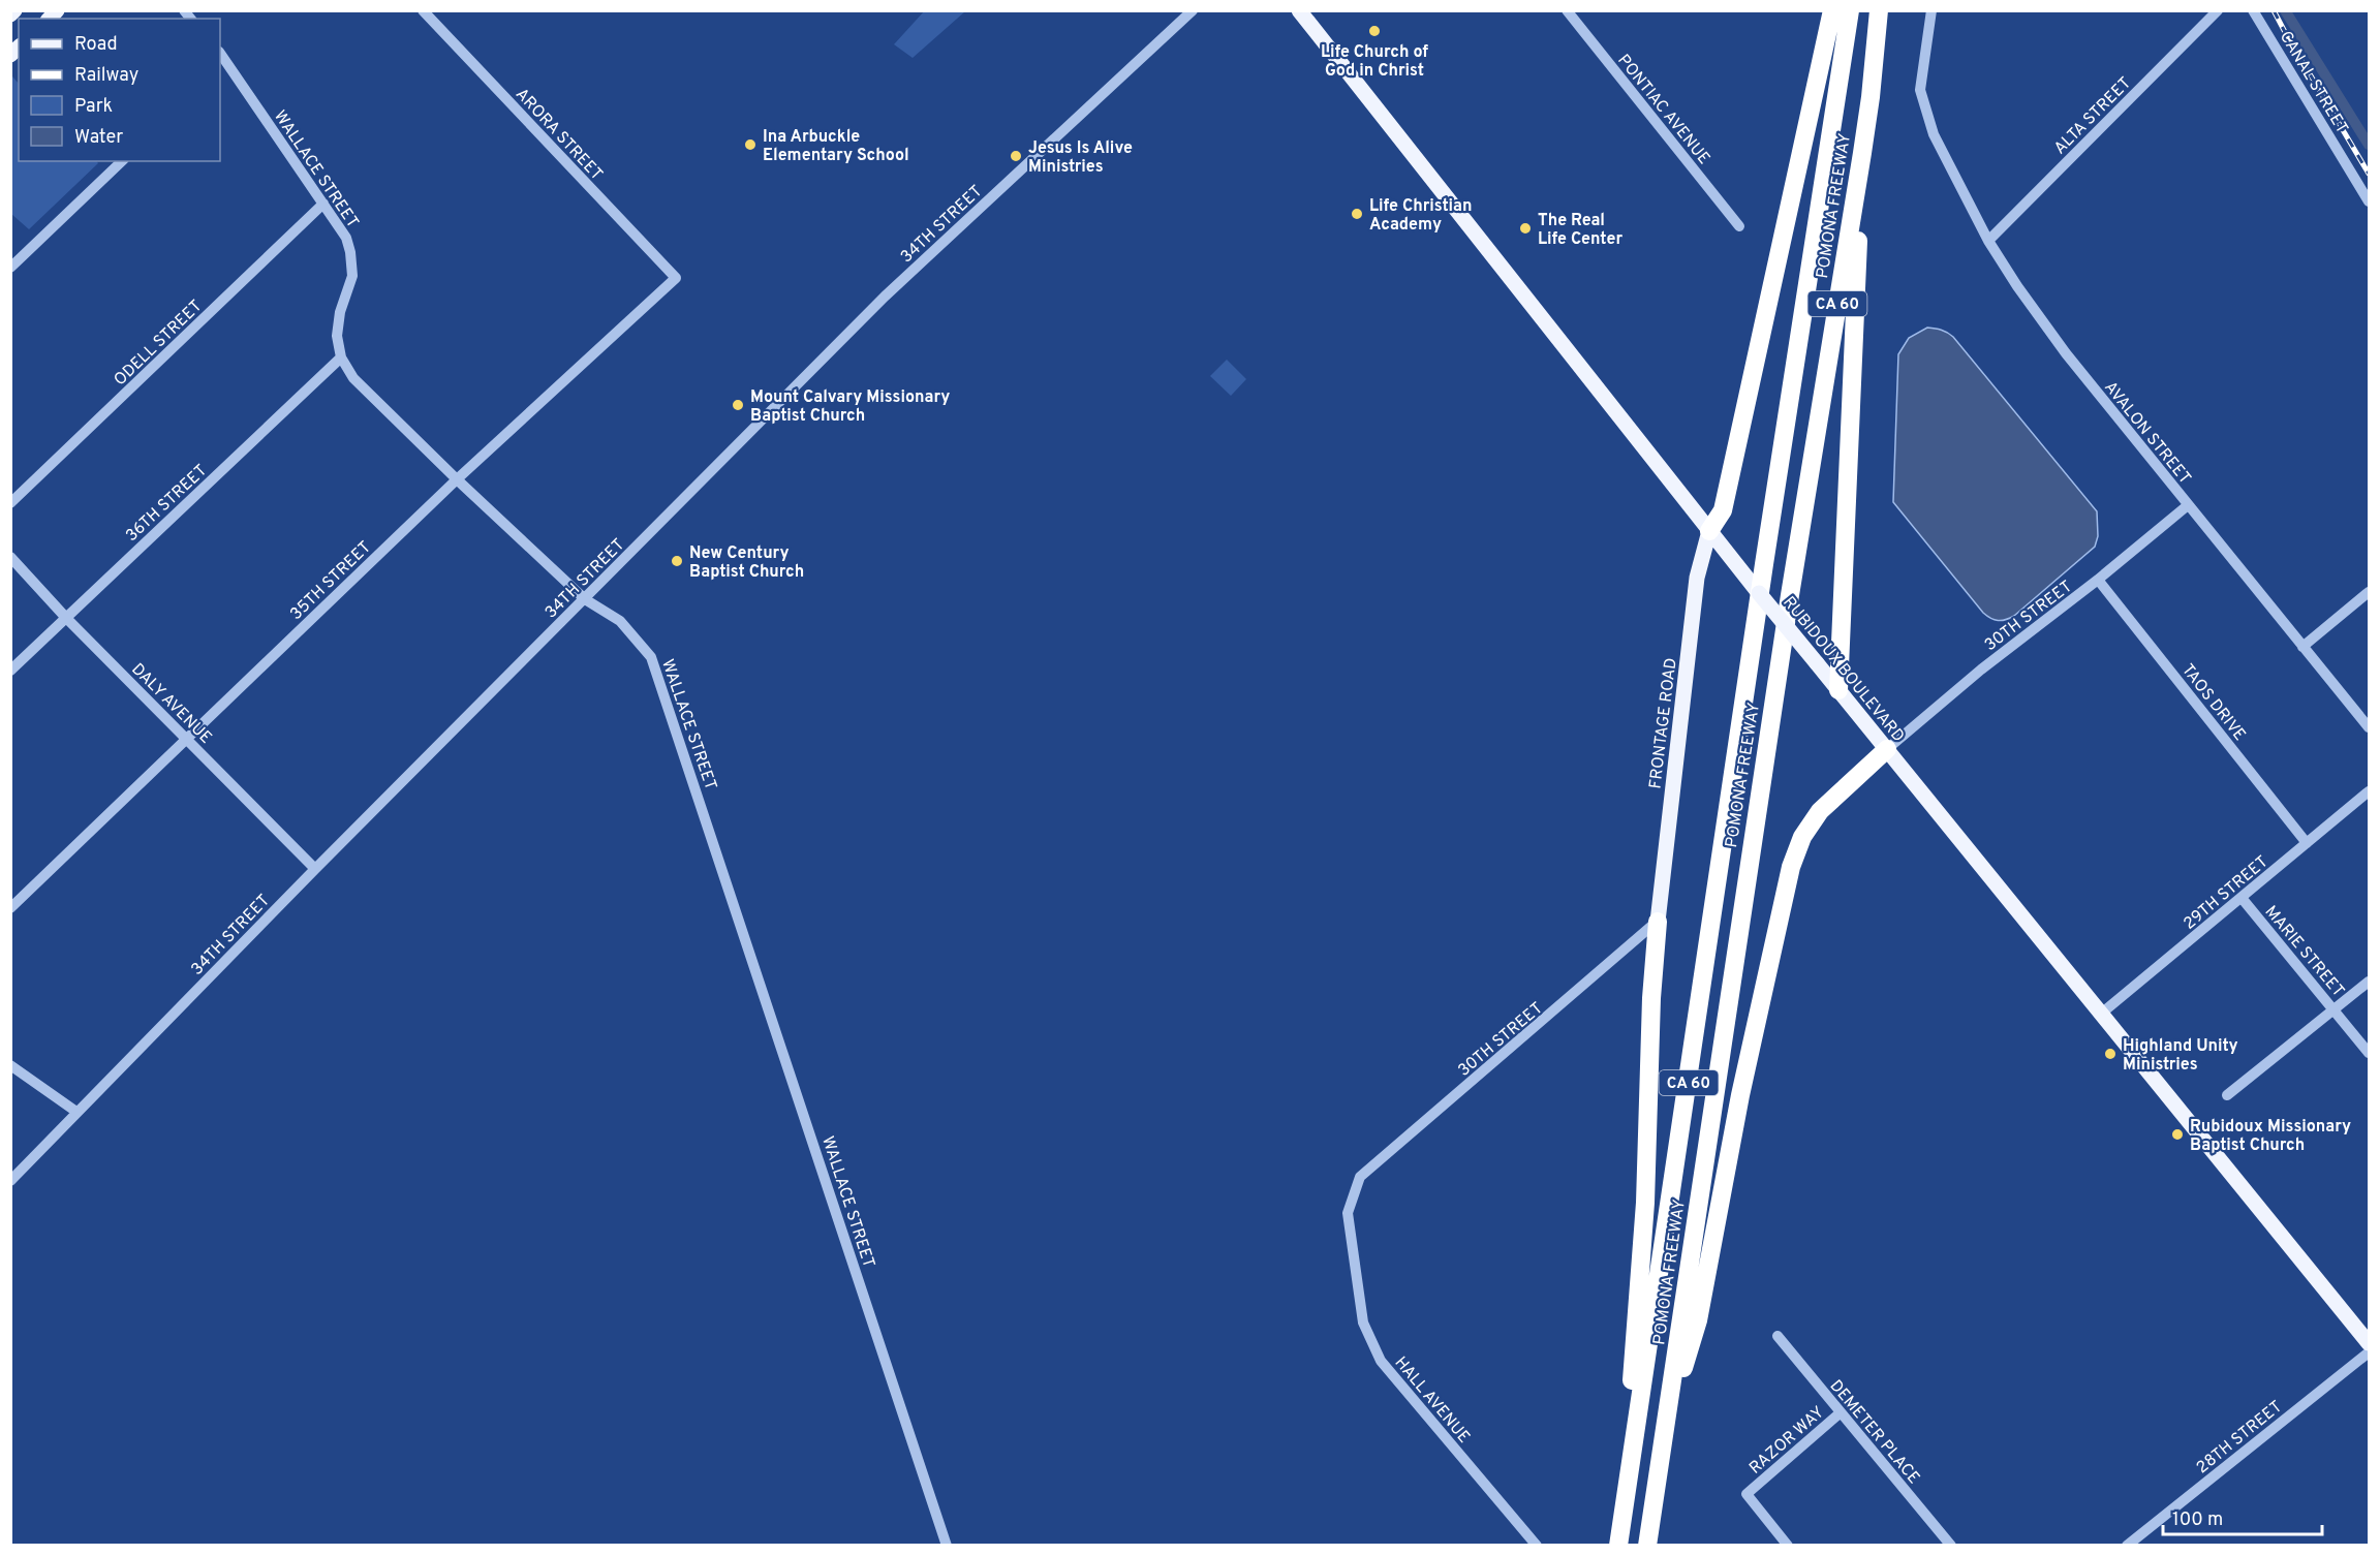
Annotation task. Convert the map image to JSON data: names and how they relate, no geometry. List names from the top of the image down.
{
  "streets": {
    "highway": ["POMONA FREEWAY", "CA 60"],
    "main road": ["RUBIDOUX BOULEVARD", "FRONTAGE ROAD"],
    "street": [
      "CANAL STREET",
      "PONTIAC AVENUE",
      "ALTA STREET",
      "ARORA STREET",
      "WALLACE STREET",
      "34TH STREET",
      "ODELL STREET",
      "AVALON STREET",
      "36TH STREET",
      "35TH STREET",
      "30TH STREET",
      "TAOS DRIVE",
      "DALY AVENUE",
      "29TH STREET",
      "MARIE STREET",
      "HALL AVENUE",
      "DEMETER PLACE",
      "28TH STREET",
      "RAZOR WAY"
    ]
  },
  "crossings": [
    ["ALTA STREET", "AVALON STREET"],
    ["ARORA STREET", "35TH STREET"],
    ["WALLACE STREET", "34TH STREET"],
    ["WALLACE STREET", "ODELL STREET"],
    ["WALLACE STREET", "36TH STREET"],
    ["WALLACE STREET", "35TH STREET"],
    ["34TH STREET", "DALY AVENUE"],
    ["AVALON STREET", "30TH STREET"],
    ["36TH STREET", "DALY AVENUE"],
    ["35TH STREET", "DALY AVENUE"],
    ["30TH STREET", "RUBIDOUX BOULEVARD"],
    ["30TH STREET", "TAOS DRIVE"],
    ["30TH STREET", "FRONTAGE ROAD"],
    ["30TH STREET", "HALL AVENUE"],
    ["RUBIDOUX BOULEVARD", "FRONTAGE ROAD"],
    ["RUBIDOUX BOULEVARD", "29TH STREET"],
    ["TAOS DRIVE", "29TH STREET"],
    ["29TH STREET", "MARIE STREET"],
    ["DEMETER PLACE", "RAZOR WAY"]
  ],
  "places": [
    "Life Church of God in Christ",
    "Ina Arbuckle Elementary School",
    "Jesus Is Alive Ministries",
    "Life Christian Academy",
    "The Real Life Center",
    "Mount Calvary Missionary Baptist Church",
    "New Century Baptist Church",
    "Highland Unity Ministries",
    "Rubidoux Missionary Baptist Church"
  ],
  "legend": [
    "Road",
    "Railway",
    "Park",
    "Water"
  ],
  "scale_bar": "100 m"
}
